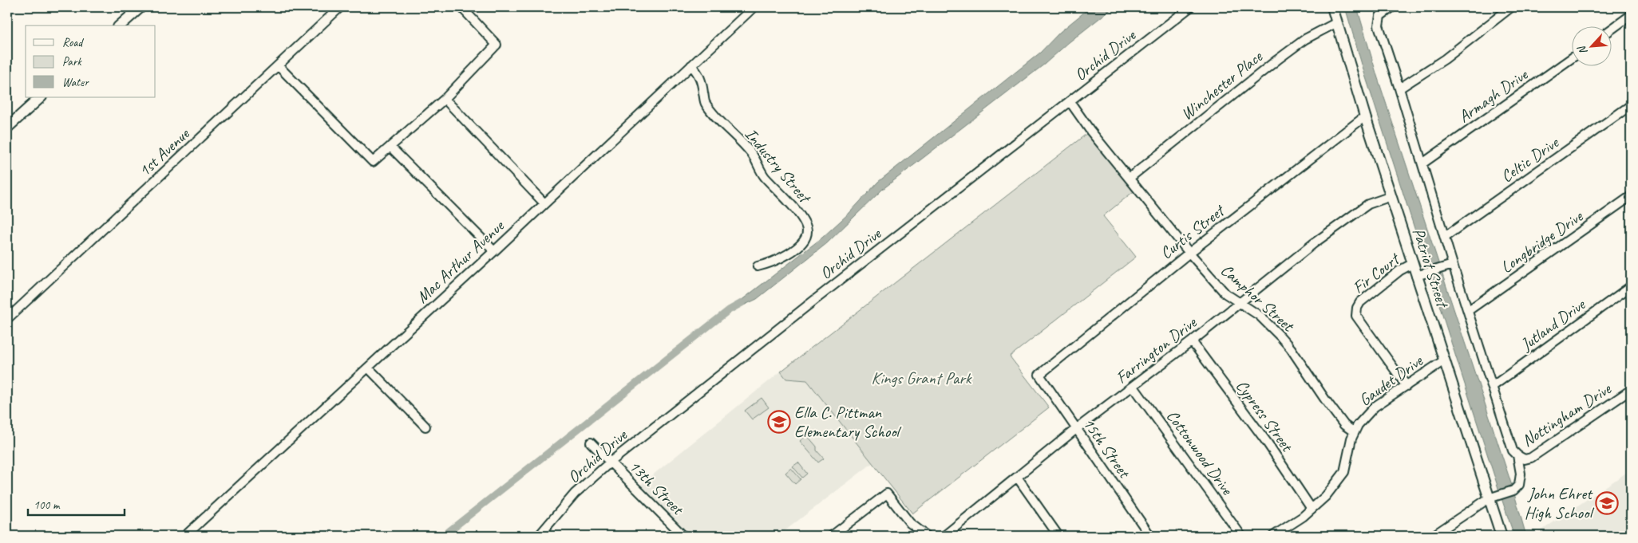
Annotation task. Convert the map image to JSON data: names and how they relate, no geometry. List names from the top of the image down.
{
  "streets": {
    "main road": ["Patriot Street"],
    "street": [
      "Orchid Drive",
      "Winchester Place",
      "Armagh Drive",
      "1st Avenue",
      "Celtic Drive",
      "Industry Street",
      "Curtis Street",
      "Longbridge Drive",
      "Mac Arthur Avenue",
      "Fir Court",
      "Camphor Street",
      "Jutland Drive",
      "Farrington Drive",
      "Gaudet Drive",
      "Nottingham Drive",
      "Cypress Street",
      "15th Street",
      "Cottonwood Drive",
      "13th Street"
    ]
  },
  "crossings": [
    ["Orchid Drive", "Camphor Street"],
    ["Orchid Drive", "13th Street"],
    ["Winchester Place", "Patriot Street"],
    ["Winchester Place", "Camphor Street"],
    ["Armagh Drive", "Patriot Street"],
    ["Celtic Drive", "Patriot Street"],
    ["Industry Street", "Mac Arthur Avenue"],
    ["Curtis Street", "Patriot Street"],
    ["Curtis Street", "Camphor Street"],
    ["Curtis Street", "15th Street"],
    ["Longbridge Drive", "Patriot Street"],
    ["Patriot Street", "Fir Court"],
    ["Patriot Street", "Jutland Drive"],
    ["Patriot Street", "Farrington Drive"],
    ["Patriot Street", "Gaudet Drive"],
    ["Patriot Street", "Nottingham Drive"],
    ["Fir Court", "Gaudet Drive"],
    ["Camphor Street", "Farrington Drive"],
    ["Camphor Street", "Gaudet Drive"],
    ["Farrington Drive", "Cypress Street"],
    ["Farrington Drive", "15th Street"],
    ["Farrington Drive", "Cottonwood Drive"],
    ["Gaudet Drive", "Cypress Street"]
  ],
  "parks": ["Kings Grant Park"],
  "places": {
    "school or university": ["Ella C. Pittman Elementary School", "John Ehret High School"]
  },
  "legend": ["Road", "Park", "Water"],
  "scale_bar": "100 m",
  "north": "bottom left"
}
